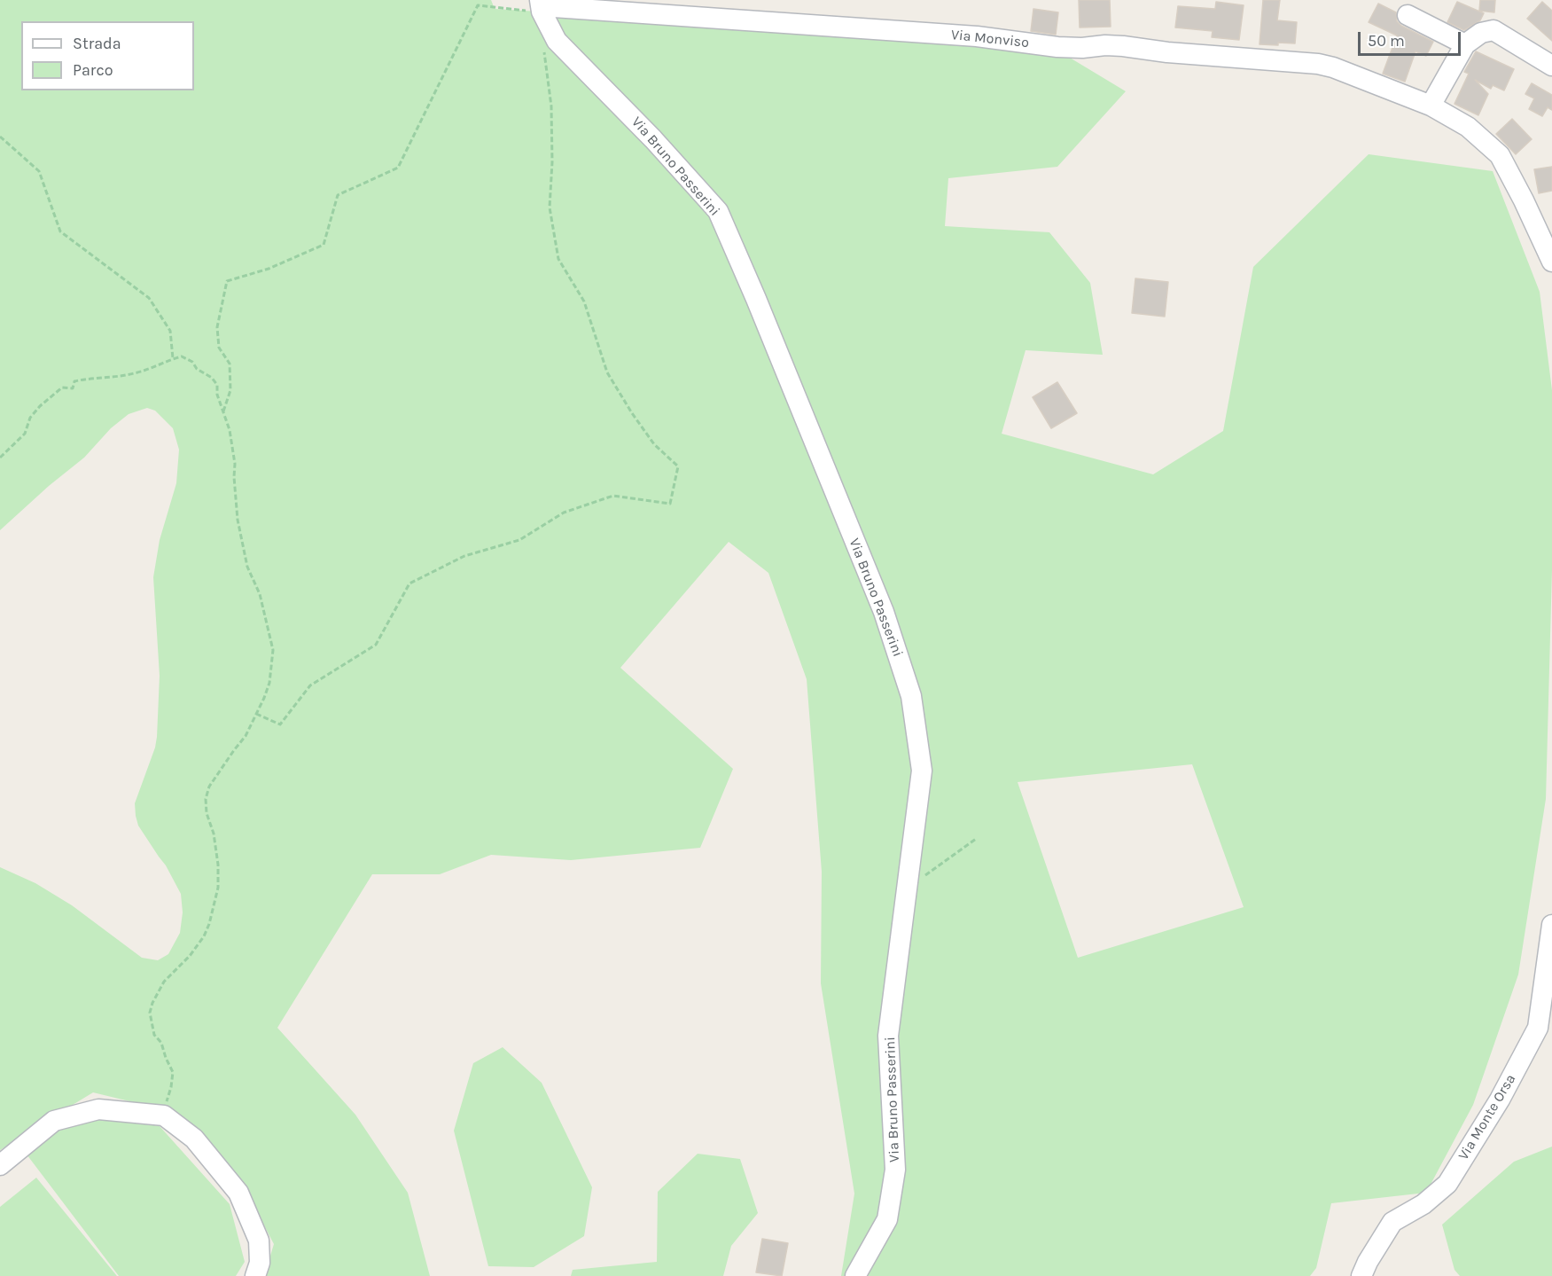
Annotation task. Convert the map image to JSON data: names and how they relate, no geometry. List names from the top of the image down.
{
  "streets": {
    "street": ["Via Monviso", "Via Bruno Passerini", "Via Monte Orsa"]
  },
  "crossings": [
    ["Via Monviso", "Via Bruno Passerini"]
  ],
  "legend": ["Strada", "Parco"],
  "scale_bar": "50 m"
}
